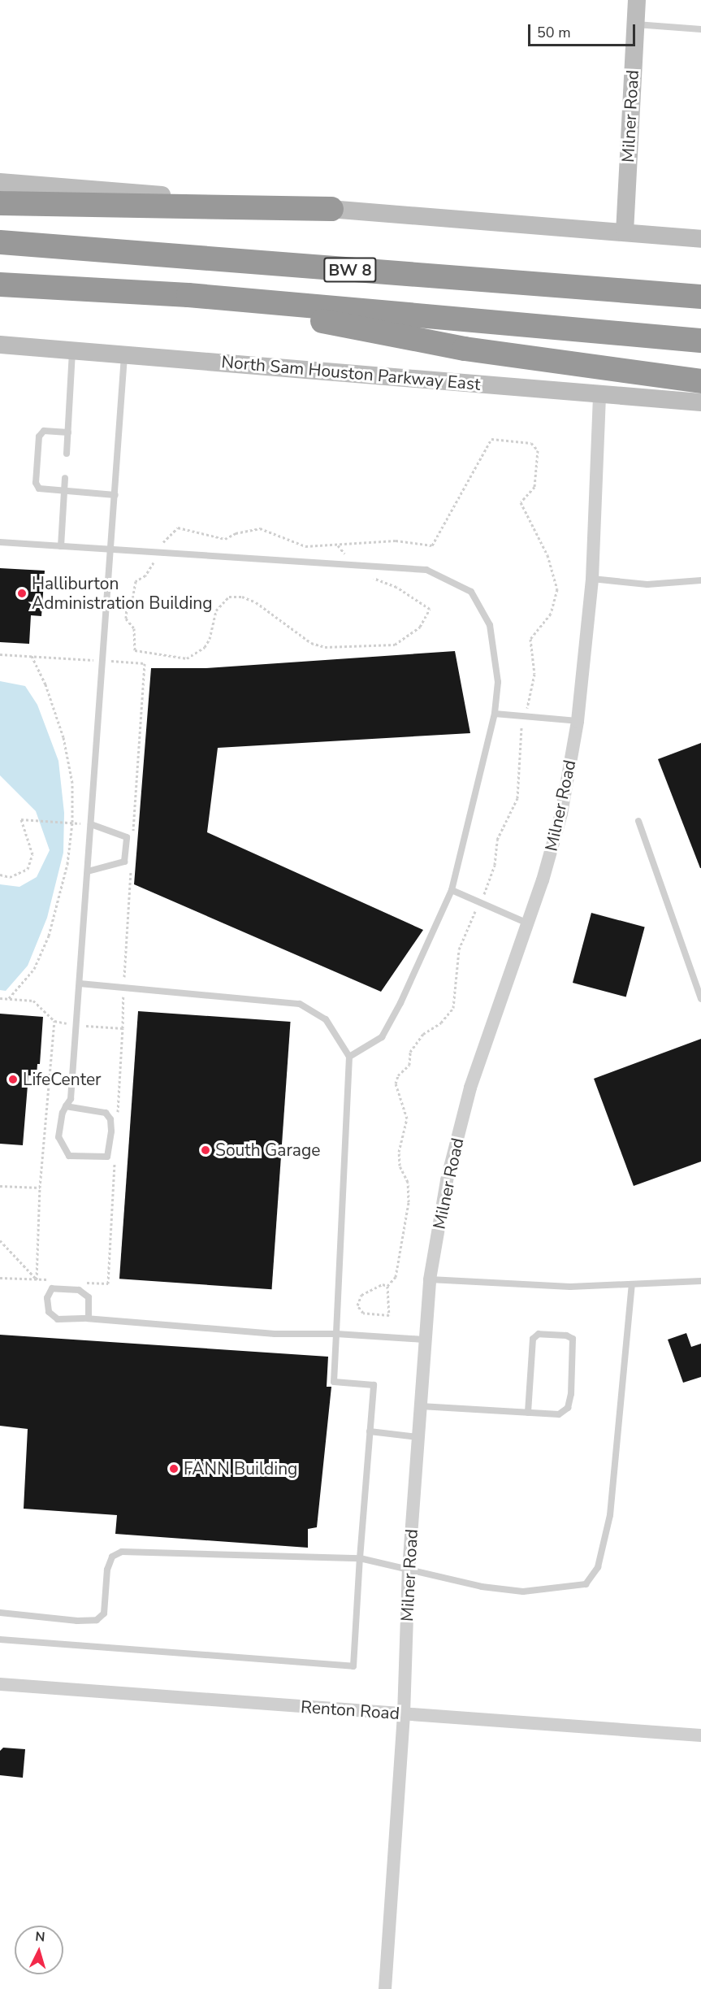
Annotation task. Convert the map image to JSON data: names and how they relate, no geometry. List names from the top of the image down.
{
  "streets": {
    "highway": ["BW 8"],
    "main road": ["Milner Road", "North Sam Houston Parkway East"],
    "street": ["Renton Road"]
  },
  "crossings": [
    ["Milner Road", "North Sam Houston Parkway East"],
    ["Milner Road", "Renton Road"]
  ],
  "places": [
    "Halliburton Administration Building",
    "LifeCenter",
    "South Garage",
    "FANN Building"
  ],
  "scale_bar": "50 m",
  "north": "top"
}
